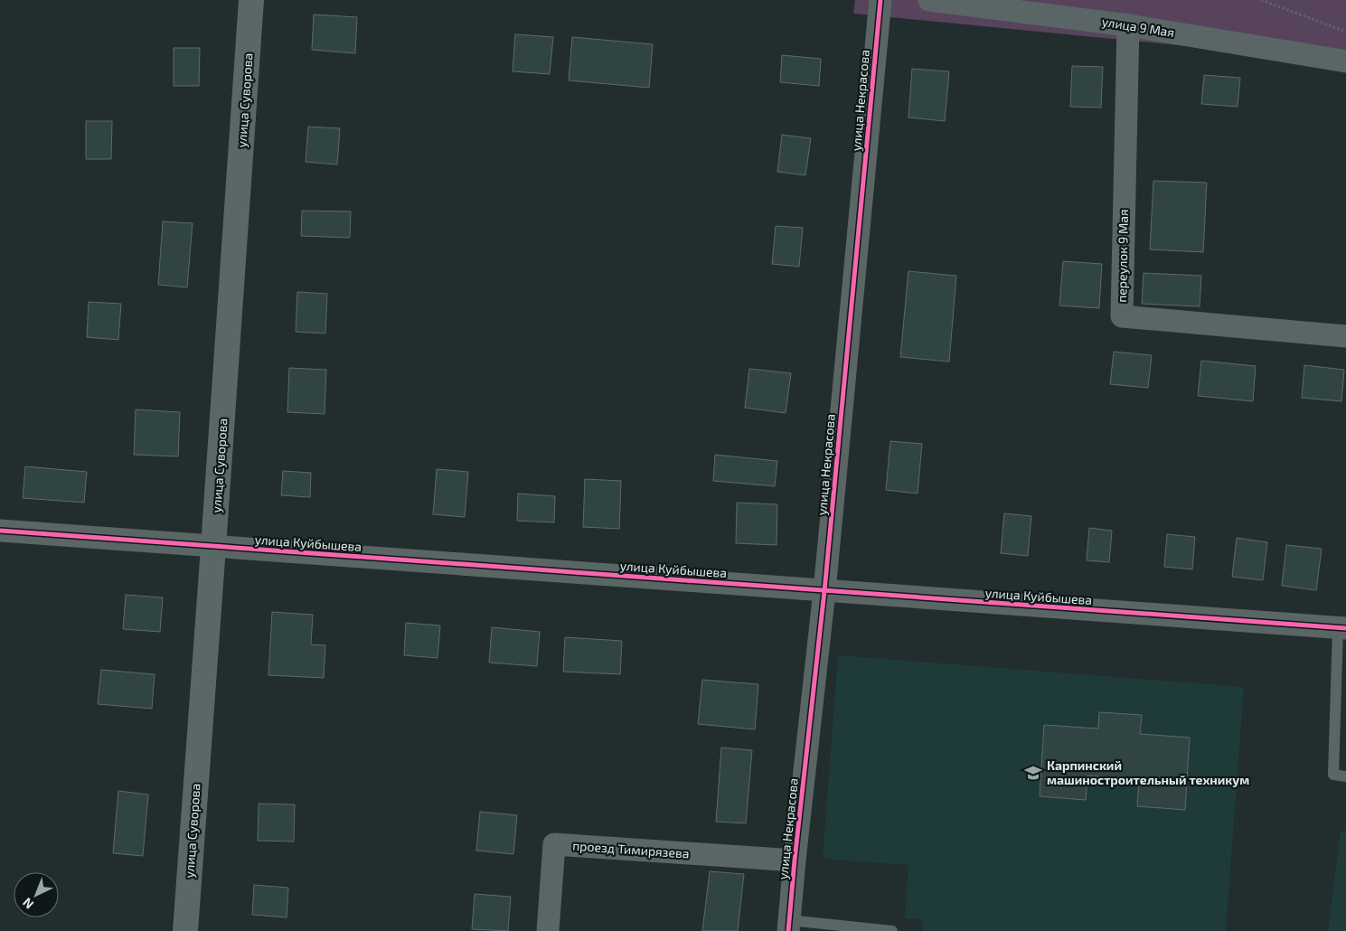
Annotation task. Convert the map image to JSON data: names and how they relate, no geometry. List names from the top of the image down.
{
  "streets": {
    "street": [
      "улица 9 Мая",
      "улица Суворова",
      "улица Некрасова",
      "переулок 9 Мая",
      "улица Куйбышева",
      "проезд Тимирязева"
    ]
  },
  "crossings": [
    ["улица 9 Мая", "переулок 9 Мая"],
    ["улица Суворова", "улица Куйбышева"],
    ["улица Некрасова", "улица Куйбышева"],
    ["улица Некрасова", "проезд Тимирязева"]
  ],
  "places": {
    "school or university": ["Карпинский машиностроительный техникум"]
  },
  "north": "bottom left"
}
